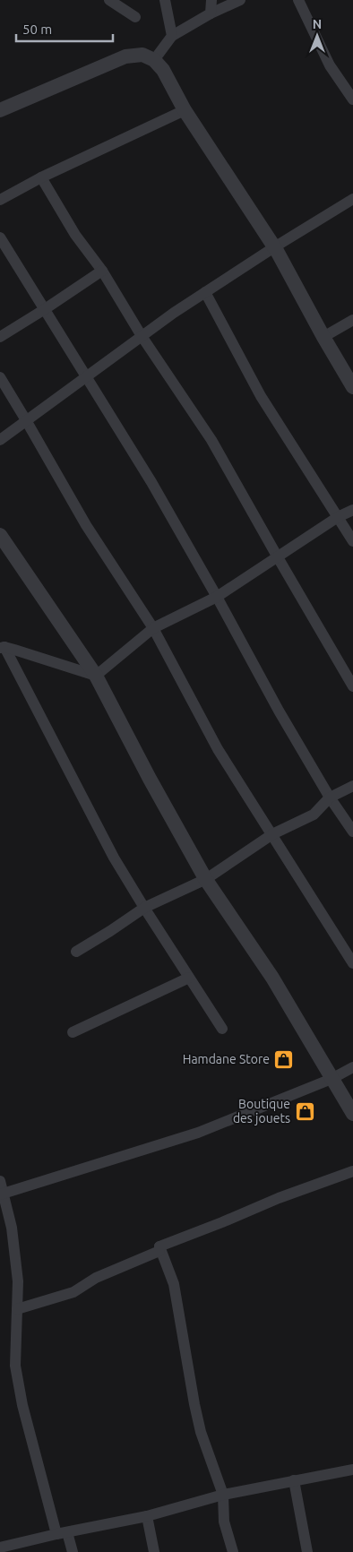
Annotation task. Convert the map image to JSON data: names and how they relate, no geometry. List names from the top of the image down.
{
  "places": {
    "shop": ["Hamdane Store", "Boutique des jouets"]
  },
  "scale_bar": "50 m",
  "north": "top"
}
